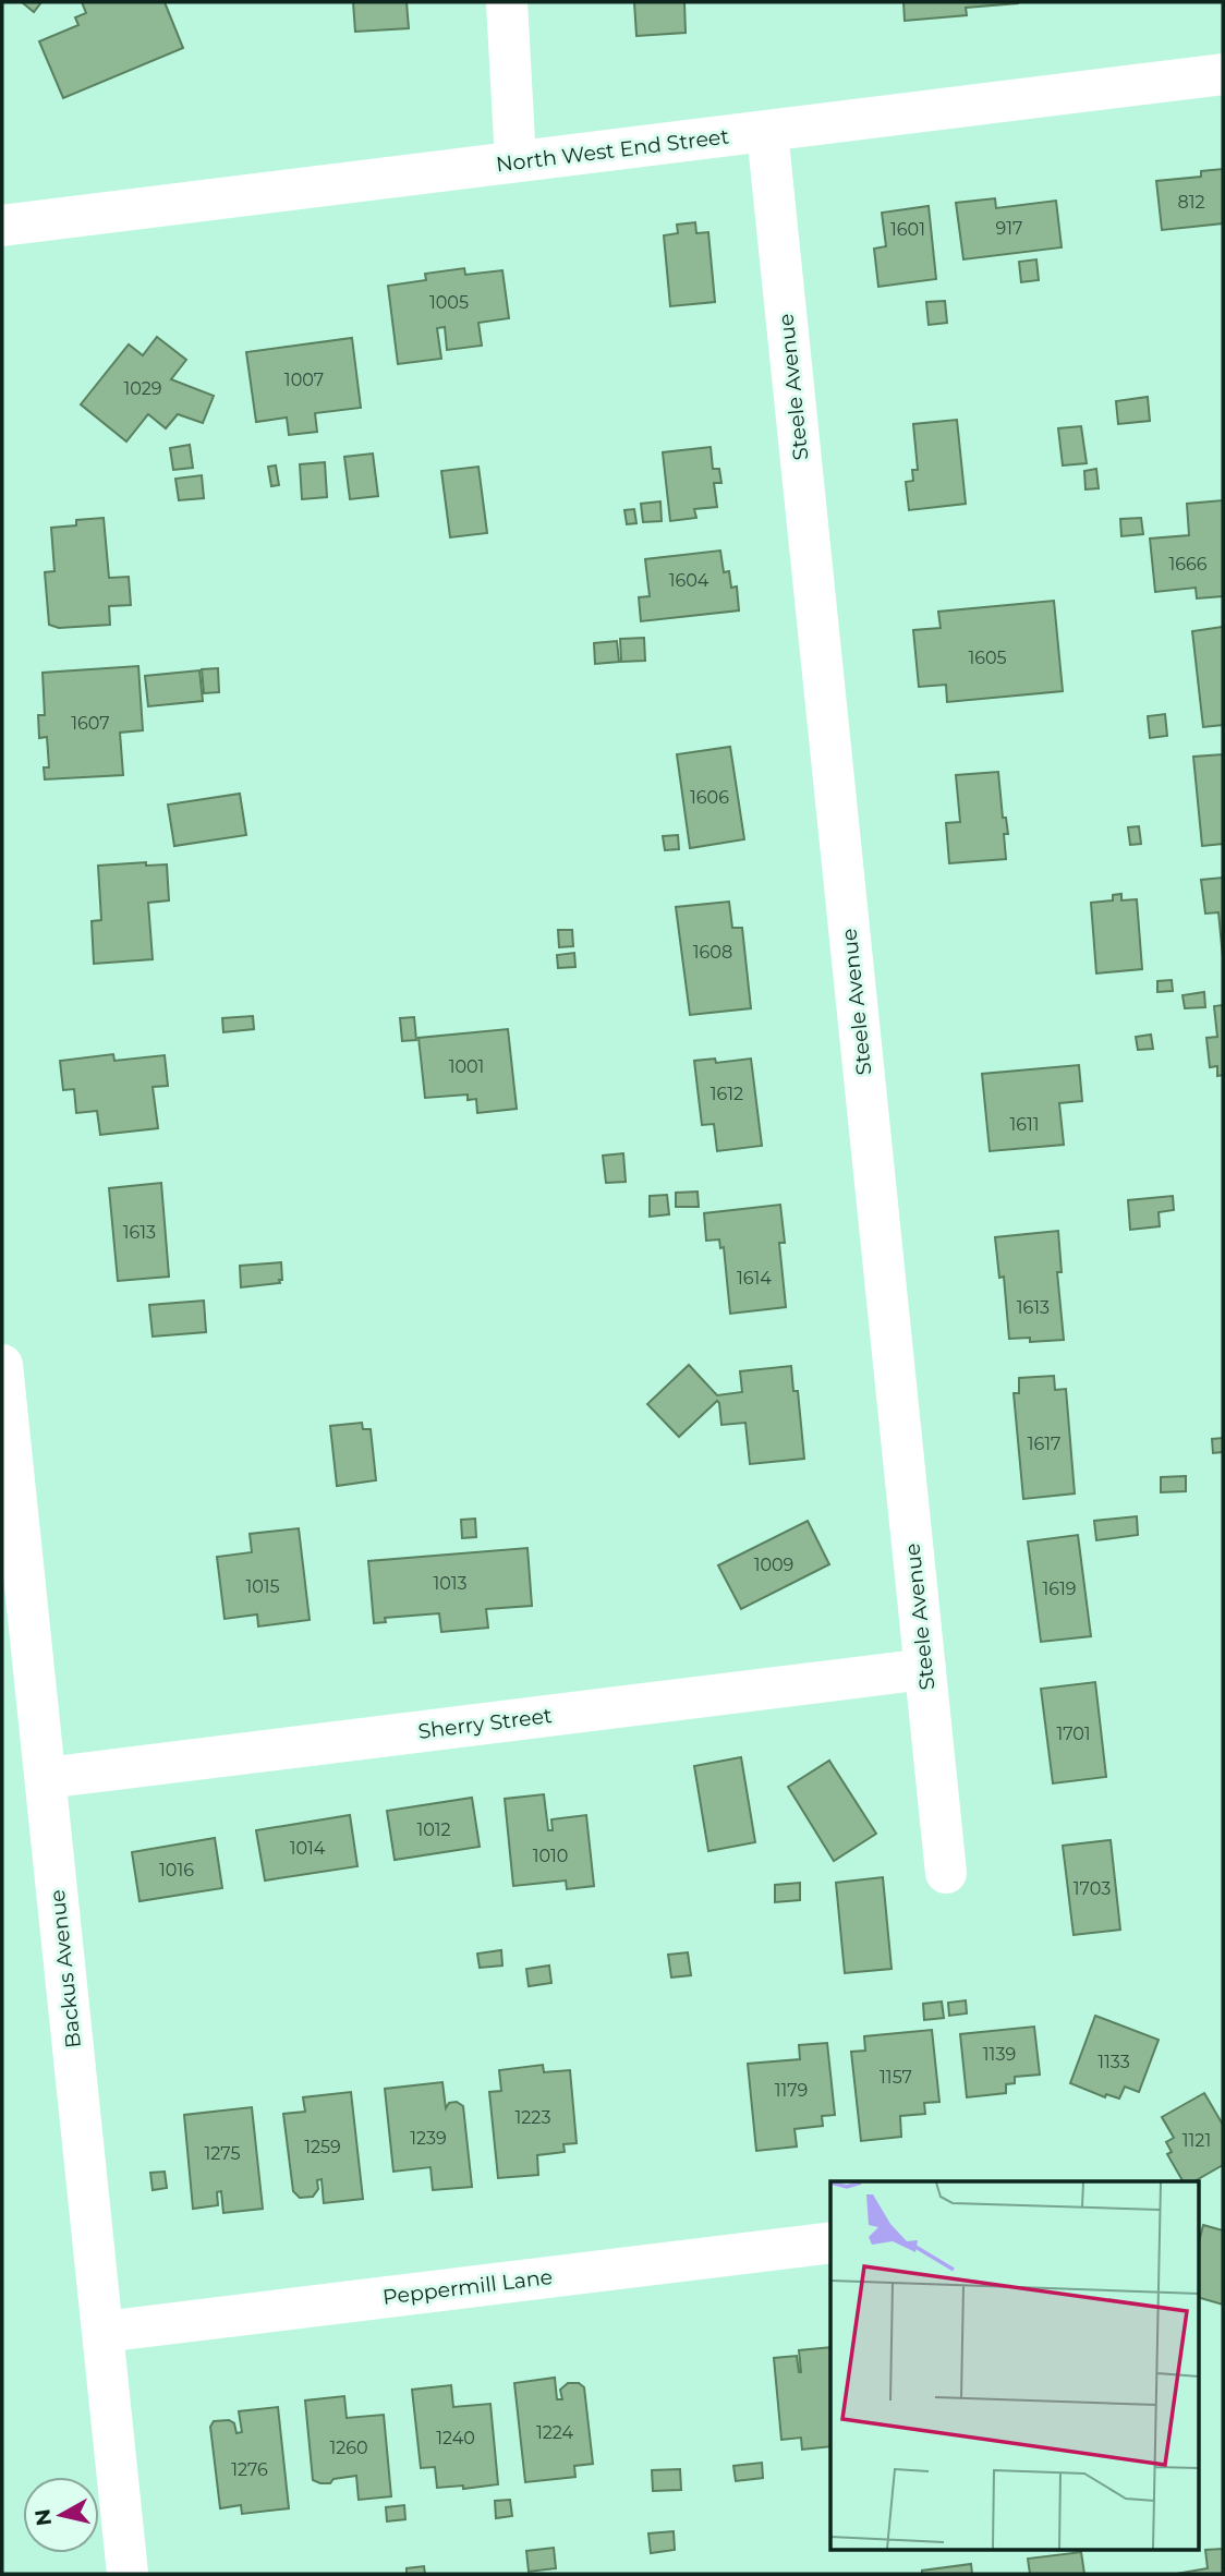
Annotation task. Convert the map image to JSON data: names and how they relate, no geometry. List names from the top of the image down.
{
  "streets": {
    "street": [
      "North West End Street",
      "Steele Avenue",
      "Sherry Street",
      "Backus Avenue",
      "Peppermill Lane"
    ]
  },
  "crossings": [
    ["North West End Street", "Steele Avenue"],
    ["Steele Avenue", "Sherry Street"],
    ["Sherry Street", "Backus Avenue"],
    ["Backus Avenue", "Peppermill Lane"]
  ],
  "house_numbers": [
    "812",
    "917",
    "1601",
    "1005",
    "1007",
    "1029",
    "1666",
    "1604",
    "1605",
    "1607",
    "1606",
    "1608",
    "1001",
    "1612",
    "1611",
    "1613",
    "1614",
    "1613",
    "1617",
    "1009",
    "1013",
    "1015",
    "1619",
    "1701",
    "1012",
    "1014",
    "1010",
    "1016",
    "1703",
    "1139",
    "1133",
    "1157",
    "1179",
    "1223",
    "1239",
    "1121",
    "1259",
    "1275",
    "1224",
    "1240",
    "1260",
    "1276"
  ],
  "north": "left"
}
